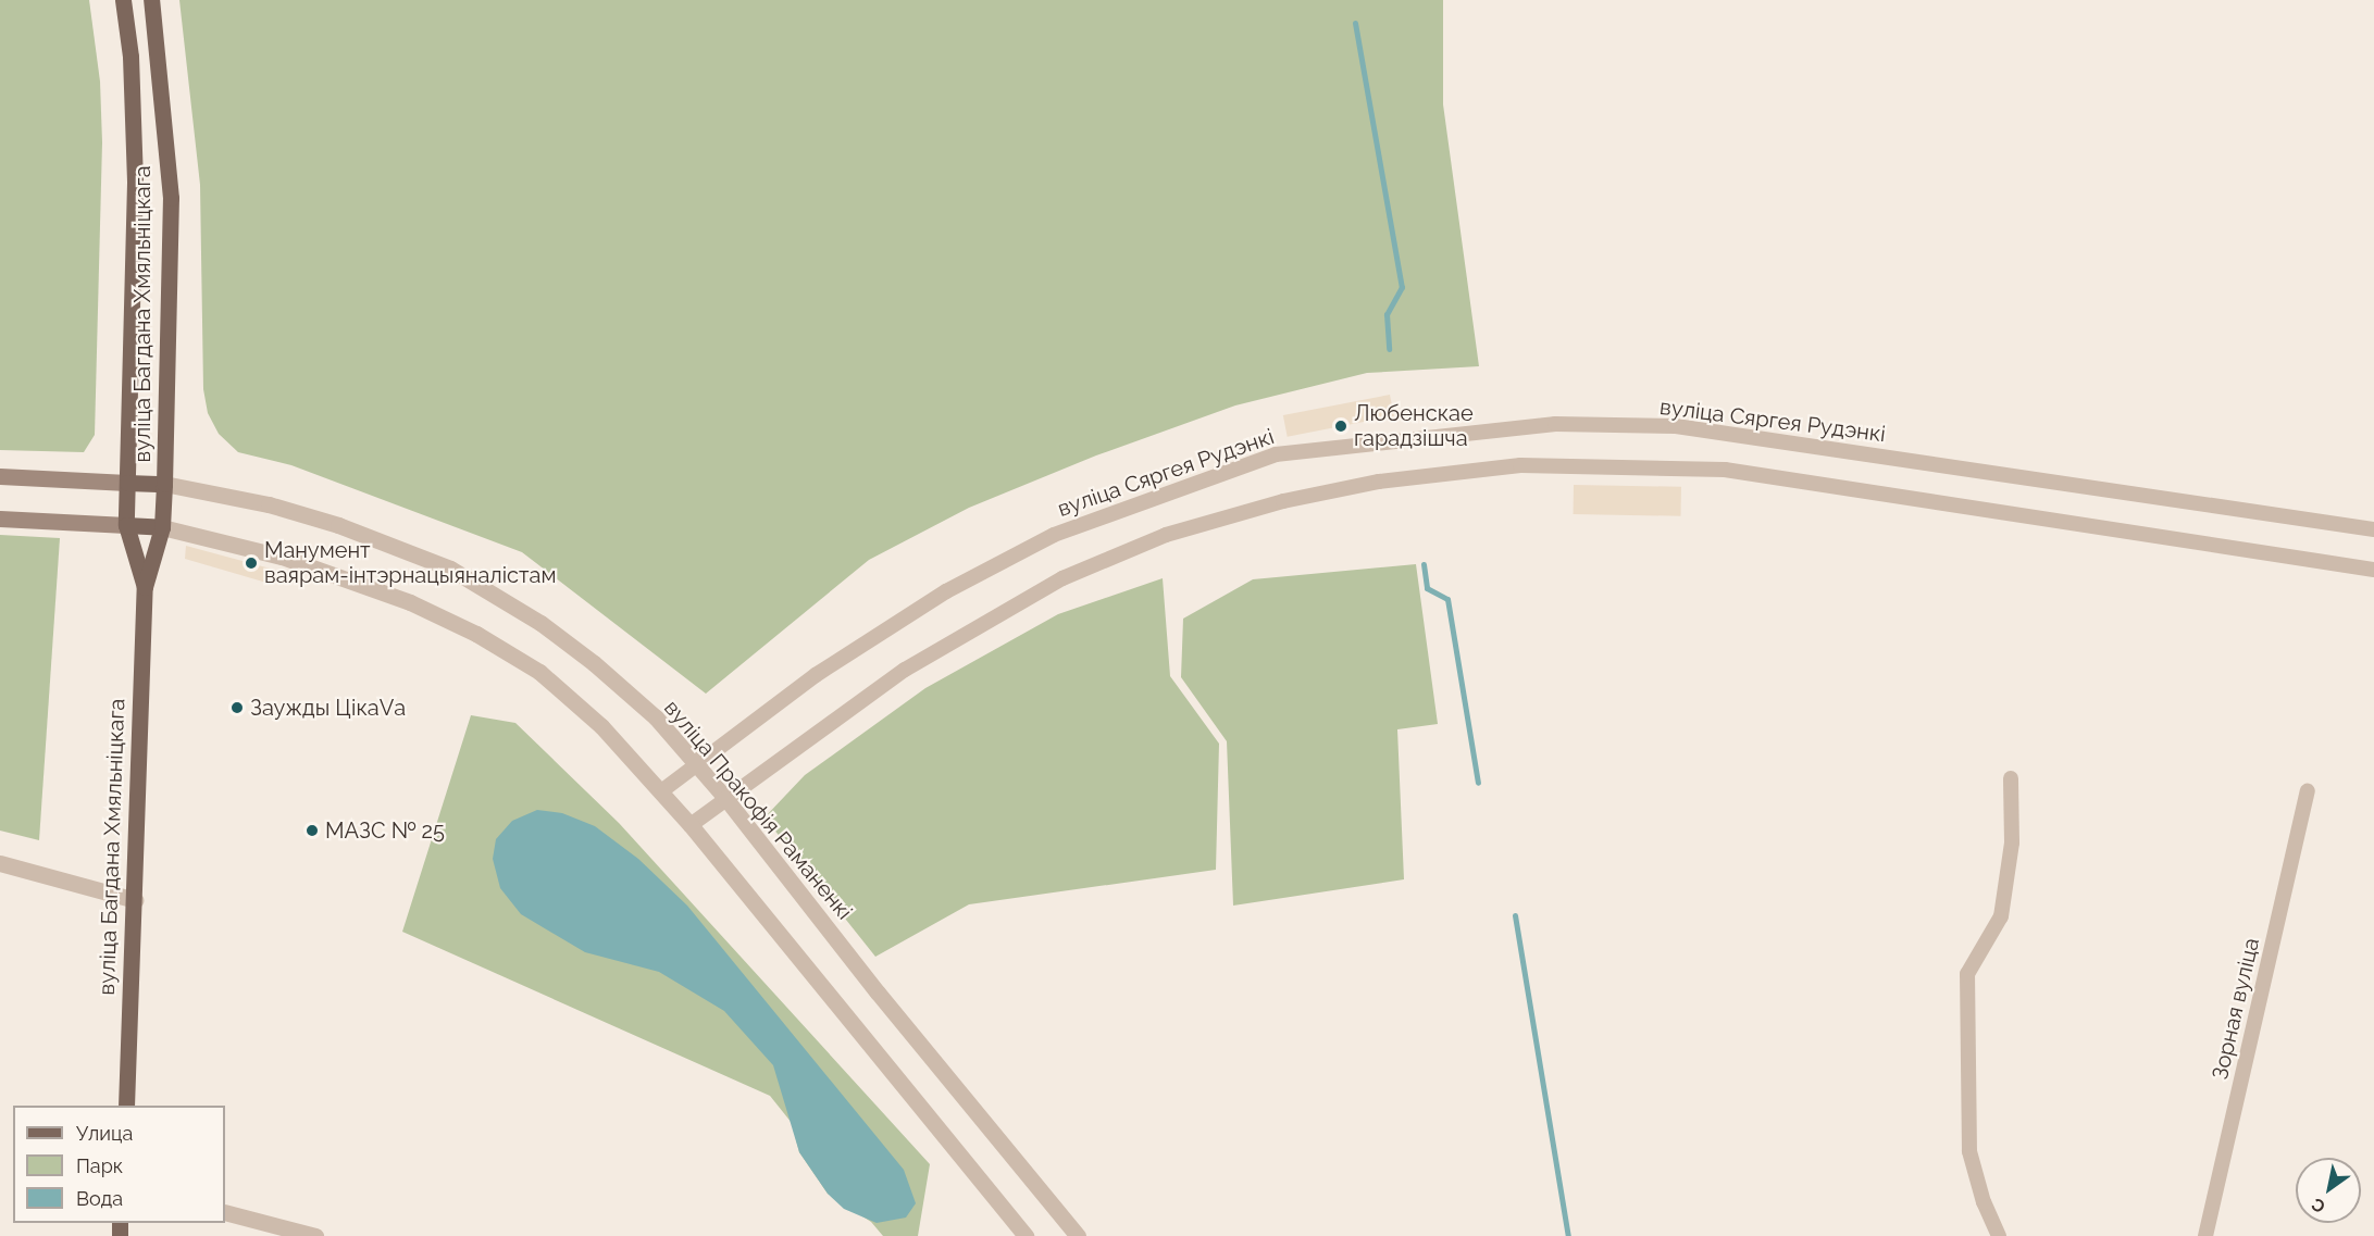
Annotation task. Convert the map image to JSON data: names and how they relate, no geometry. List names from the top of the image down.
{
  "streets": {
    "main road": ["вуліца Багдана Хмяльніцкага"],
    "street": ["вуліца Сяргея Рудэнкі", "вуліца Пракофія Раманенкі", "Зорная вуліца"]
  },
  "crossings": [
    ["вуліца Багдана Хмяльніцкага", "вуліца Пракофія Раманенкі"],
    ["вуліца Сяргея Рудэнкі", "вуліца Пракофія Раманенкі"]
  ],
  "places": [
    "Любенскае гарадзішча",
    "Манумент ваярам-інтэрнацыяналістам",
    "Заужды ЦікаVа",
    "МАЗС № 25"
  ],
  "legend": ["Улица", "Парк", "Вода"],
  "north": "bottom left"
}
